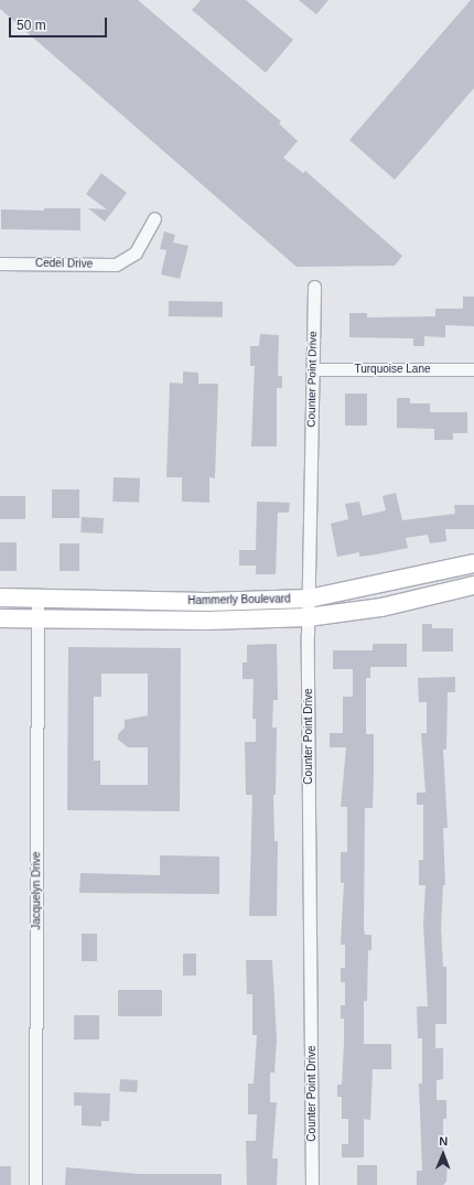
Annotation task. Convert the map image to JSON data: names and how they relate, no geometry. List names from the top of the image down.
{
  "streets": {
    "main road": ["Hammerly Boulevard"],
    "street": [
      "Cedel Drive",
      "Turquoise Lane",
      "Counter Point Drive",
      "Jacquelyn Drive"
    ]
  },
  "crossings": [
    ["Turquoise Lane", "Counter Point Drive"],
    ["Counter Point Drive", "Hammerly Boulevard"],
    ["Hammerly Boulevard", "Jacquelyn Drive"]
  ],
  "scale_bar": "50 m",
  "north": "top"
}
